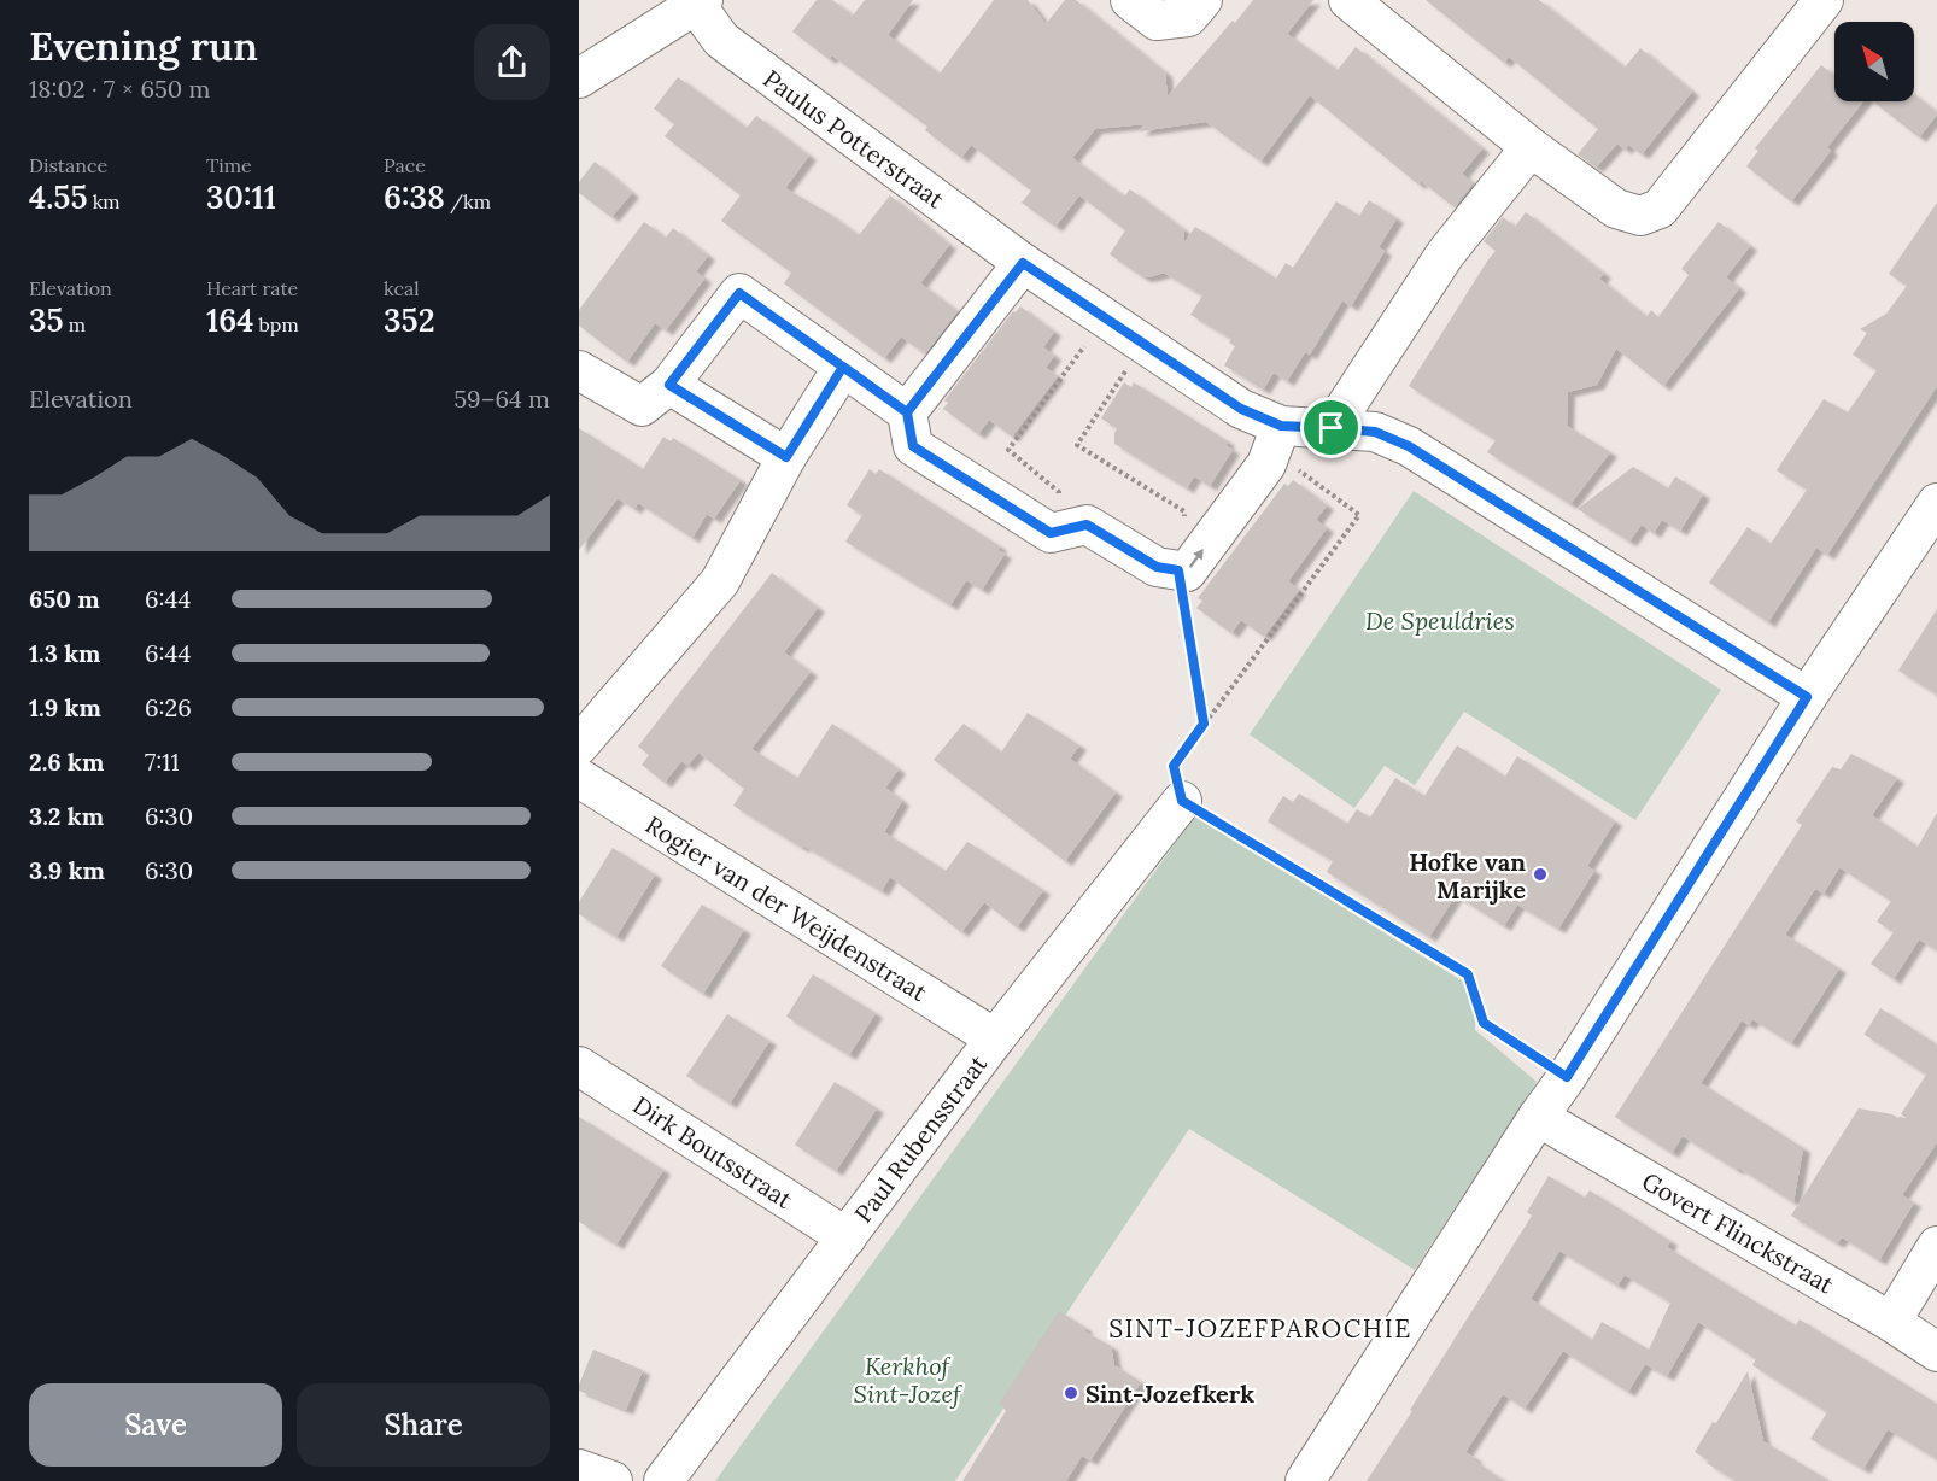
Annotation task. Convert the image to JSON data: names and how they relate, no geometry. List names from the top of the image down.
{
  "streets": {
    "street": [
      "Paulus Potterstraat",
      "Rogier van der Weijdenstraat",
      "Paul Rubensstraat",
      "Dirk Boutsstraat",
      "Govert Flinckstraat"
    ]
  },
  "crossings": [
    ["Rogier van der Weijdenstraat", "Paul Rubensstraat"],
    ["Paul Rubensstraat", "Dirk Boutsstraat"]
  ],
  "districts": ["SINT-JOZEFPAROCHIE"],
  "parks": ["De Speuldries", "Kerkhof Sint-Jozef"],
  "places": ["Hofke van Marijke", "Sint-Jozefkerk"],
  "north": "top left",
  "page": {
    "heading": ["Evening run", "18:02 · 7 × 650 m"],
    "stats": [
      ["Distance", "4.55 km"],
      ["Time", "30:11"],
      ["Pace", "6:38 /km"],
      ["Elevation", "35 m"],
      ["Heart rate", "164 bpm"],
      ["kcal", "352"]
    ],
    "chart": ["Elevation", "59–64 m"],
    "list": [
      {
        "name": "650 m",
        "note": "6:44"
      },
      {
        "name": "1.3 km",
        "note": "6:44"
      },
      {
        "name": "1.9 km",
        "note": "6:26"
      },
      {
        "name": "2.6 km",
        "note": "7:11"
      },
      {
        "name": "3.2 km",
        "note": "6:30"
      },
      {
        "name": "3.9 km",
        "note": "6:30"
      }
    ],
    "buttons": ["Save", "Share"]
  }
}
